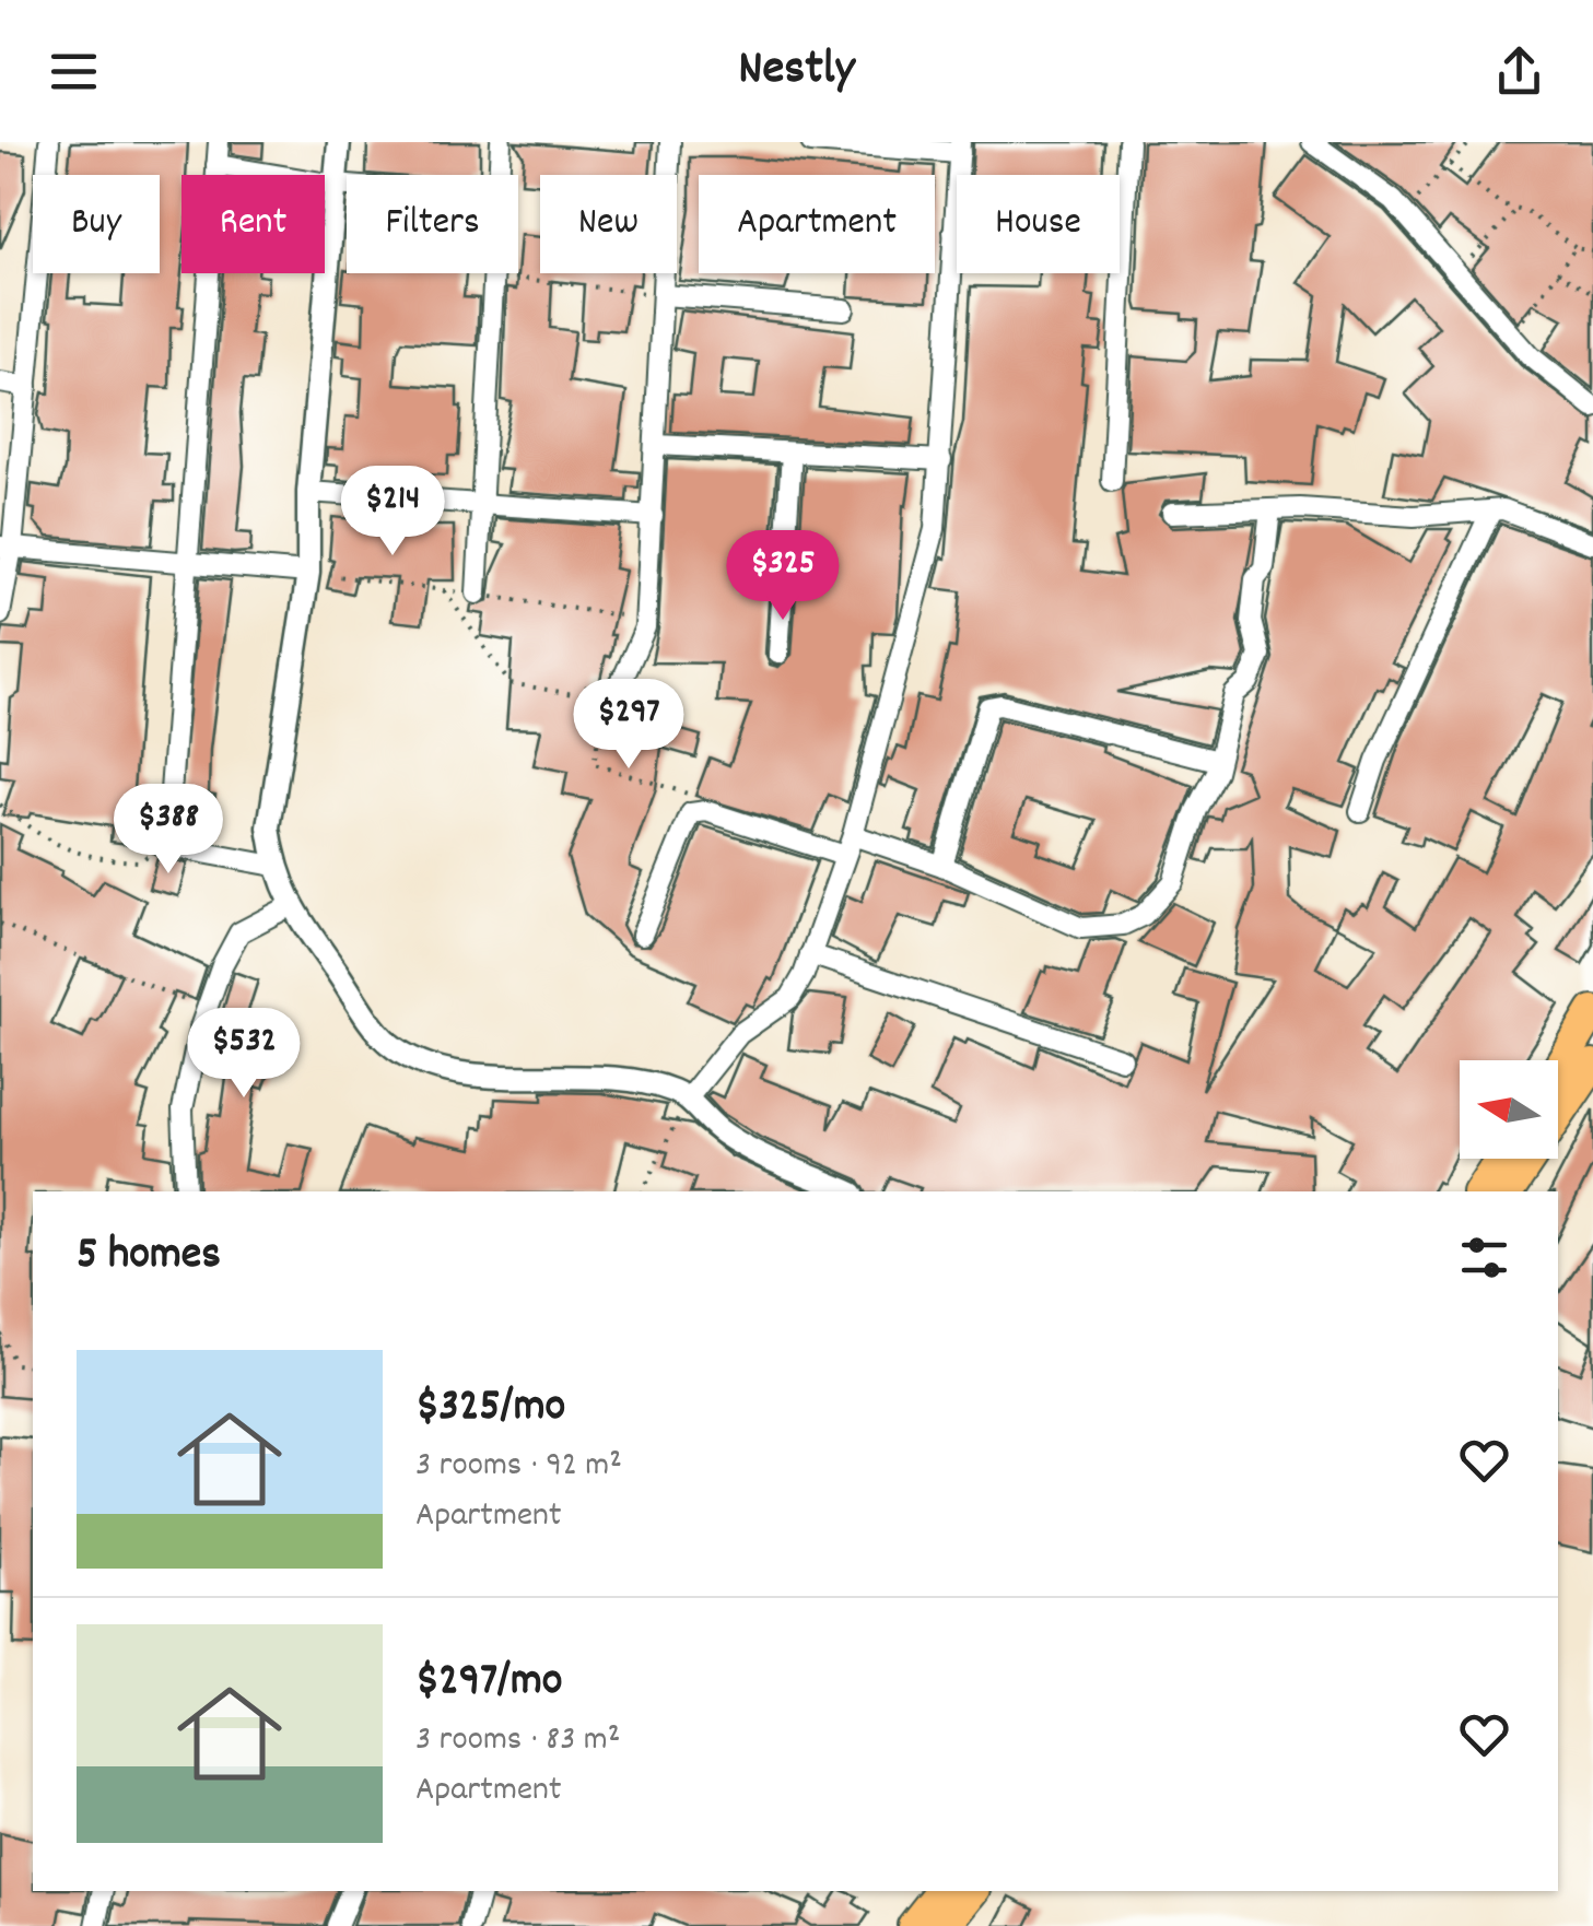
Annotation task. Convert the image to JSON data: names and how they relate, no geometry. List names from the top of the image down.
{
  "north": "left",
  "page": {
    "header": "Nestly",
    "chip": [
      "Buy",
      "Rent",
      "Filters",
      "New",
      "Apartment",
      "House"
    ],
    "price": [
      "$214",
      "$325",
      "$297",
      "$388",
      "$532"
    ],
    "heading": "5 homes",
    "list": [
      {
        "name": "$325/mo",
        "note": "3 rooms · 92 m² · Apartment"
      },
      {
        "name": "$297/mo",
        "note": "3 rooms · 83 m² · Apartment"
      }
    ]
  }
}
